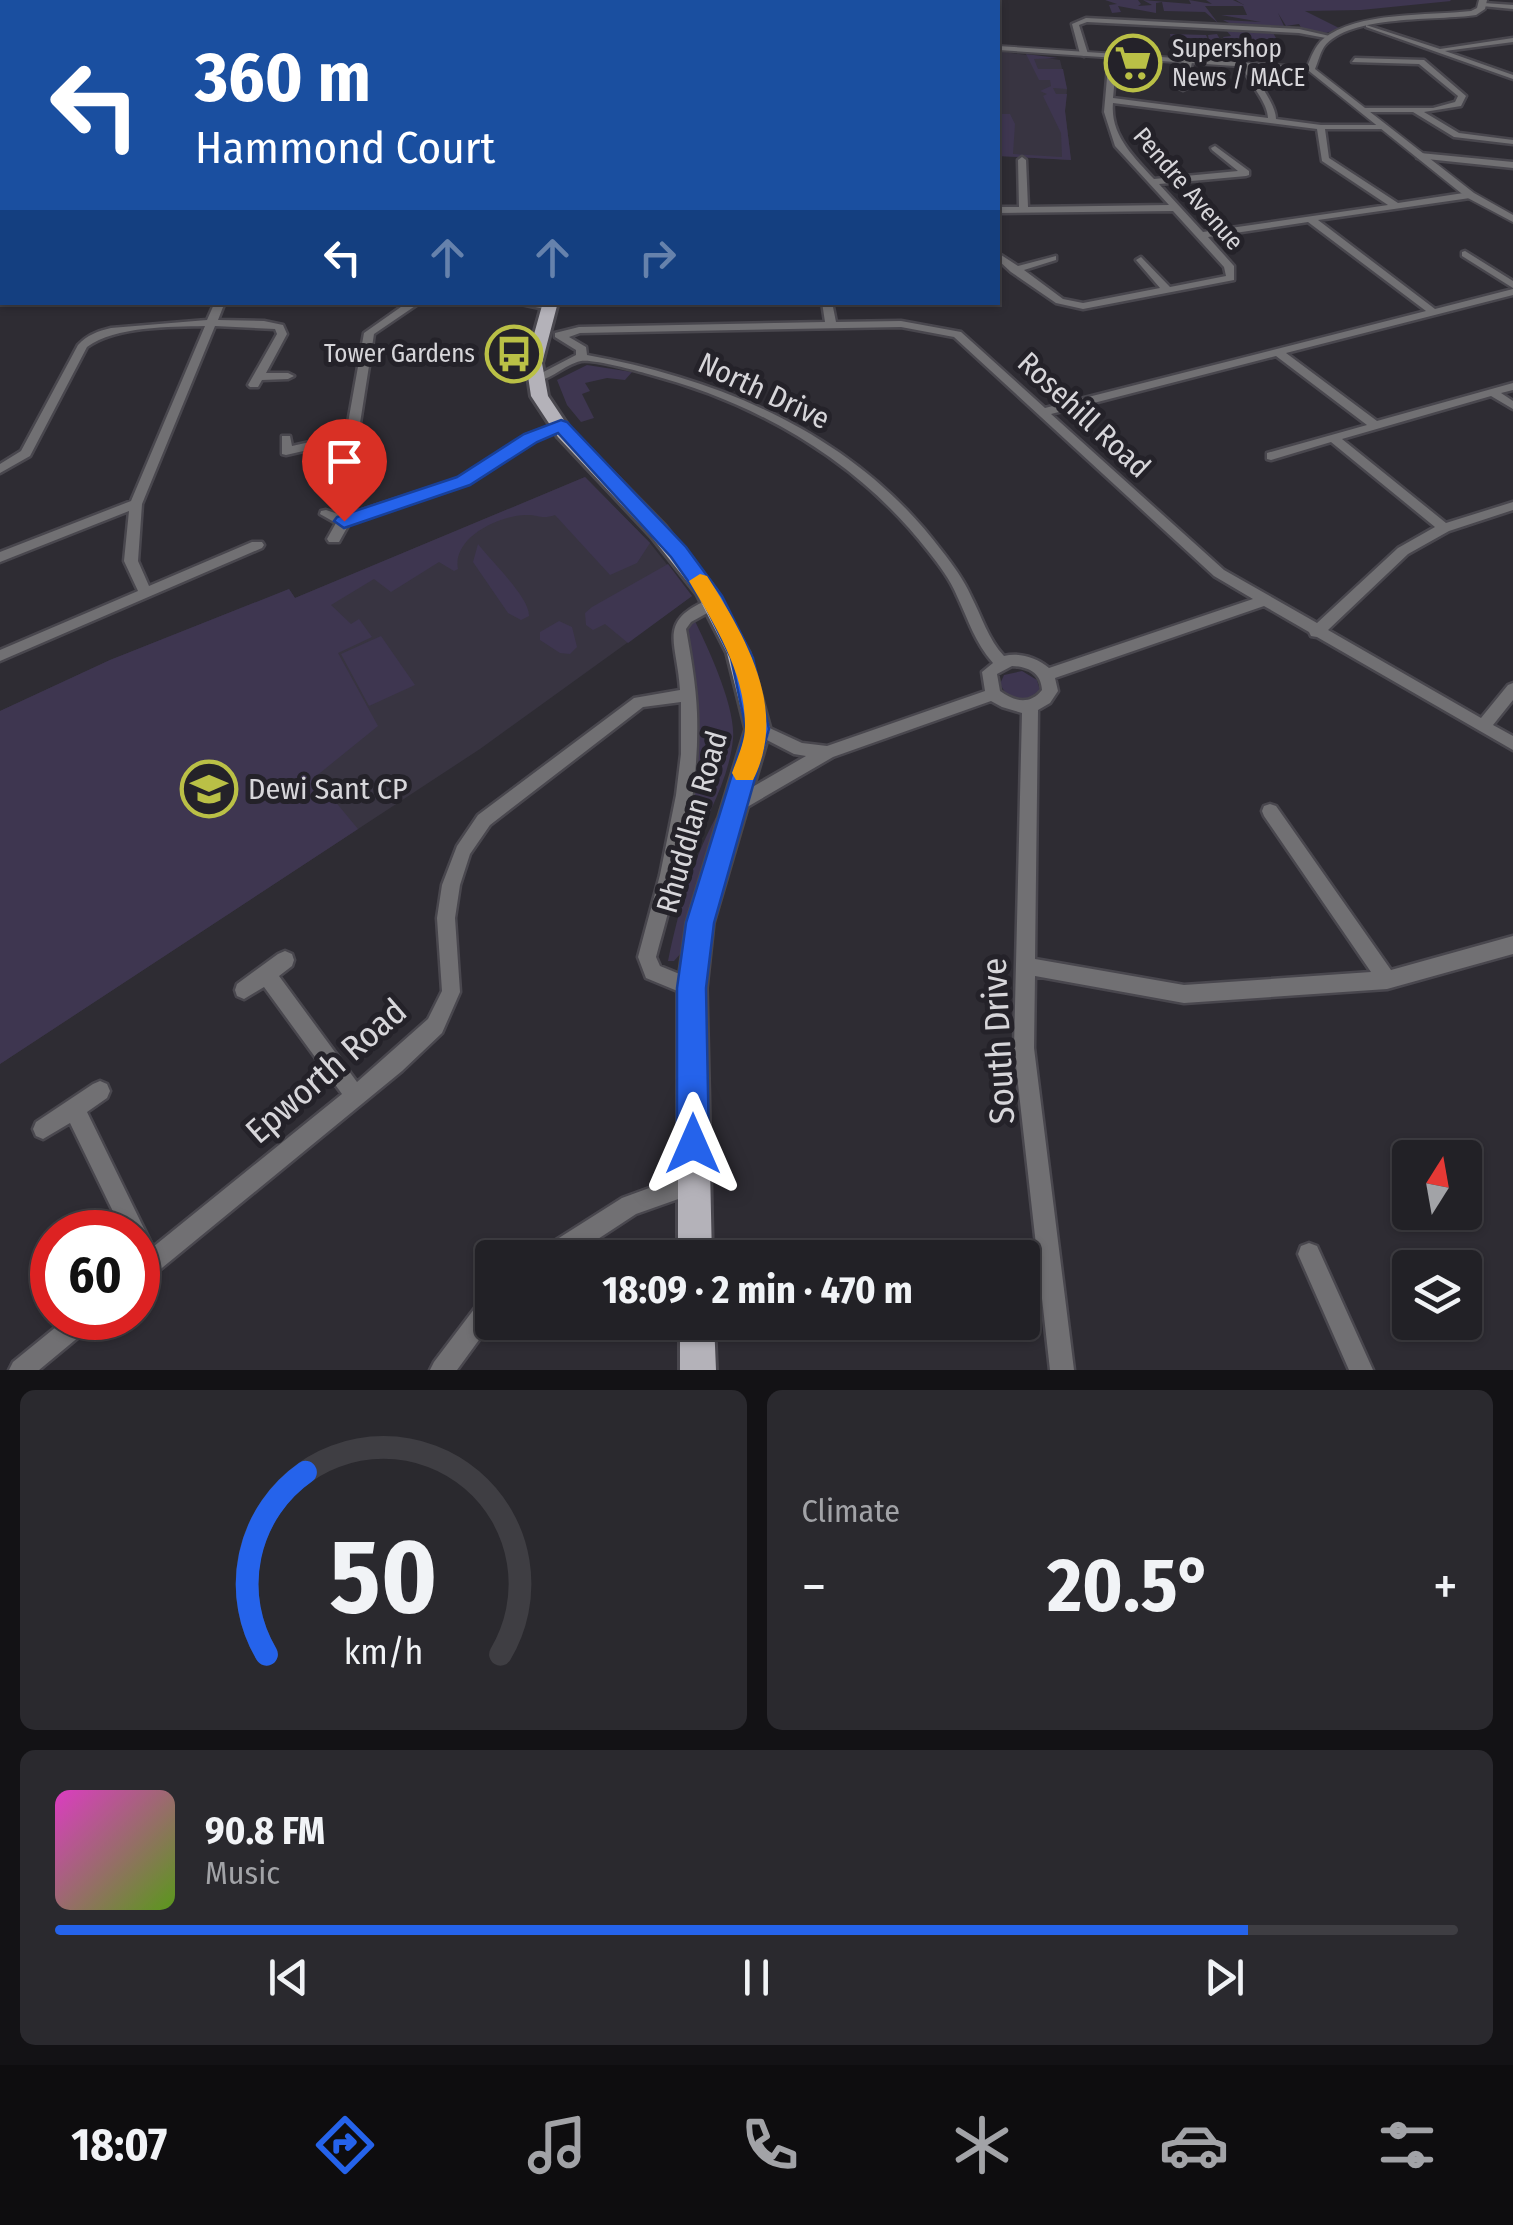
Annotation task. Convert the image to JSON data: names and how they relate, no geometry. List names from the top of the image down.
{
  "streets": {
    "main road": ["Rhuddlan Road"],
    "street": [
      "Pendre Avenue",
      "North Drive",
      "Rosehill Road",
      "South Drive",
      "Epworth Road"
    ]
  },
  "crossings": [
    ["North Drive", "South Drive"]
  ],
  "places": {
    "supermarket": ["Supershop News / MACE"],
    "bus stop": ["Tower Gardens"],
    "school or university": ["Dewi Sant CP"]
  },
  "north": "top",
  "page": {
    "turn": ["360 m", "Hammond Court"],
    "limit": "60",
    "trip": "18:09 · 2 min · 470 m",
    "tile": "Climate",
    "heat": ["−", "20.5°", "+"],
    "song": ["90.8 FM", "Music"],
    "tabs": "18:07",
    "gauge": ["50", "km/h"]
  }
}
